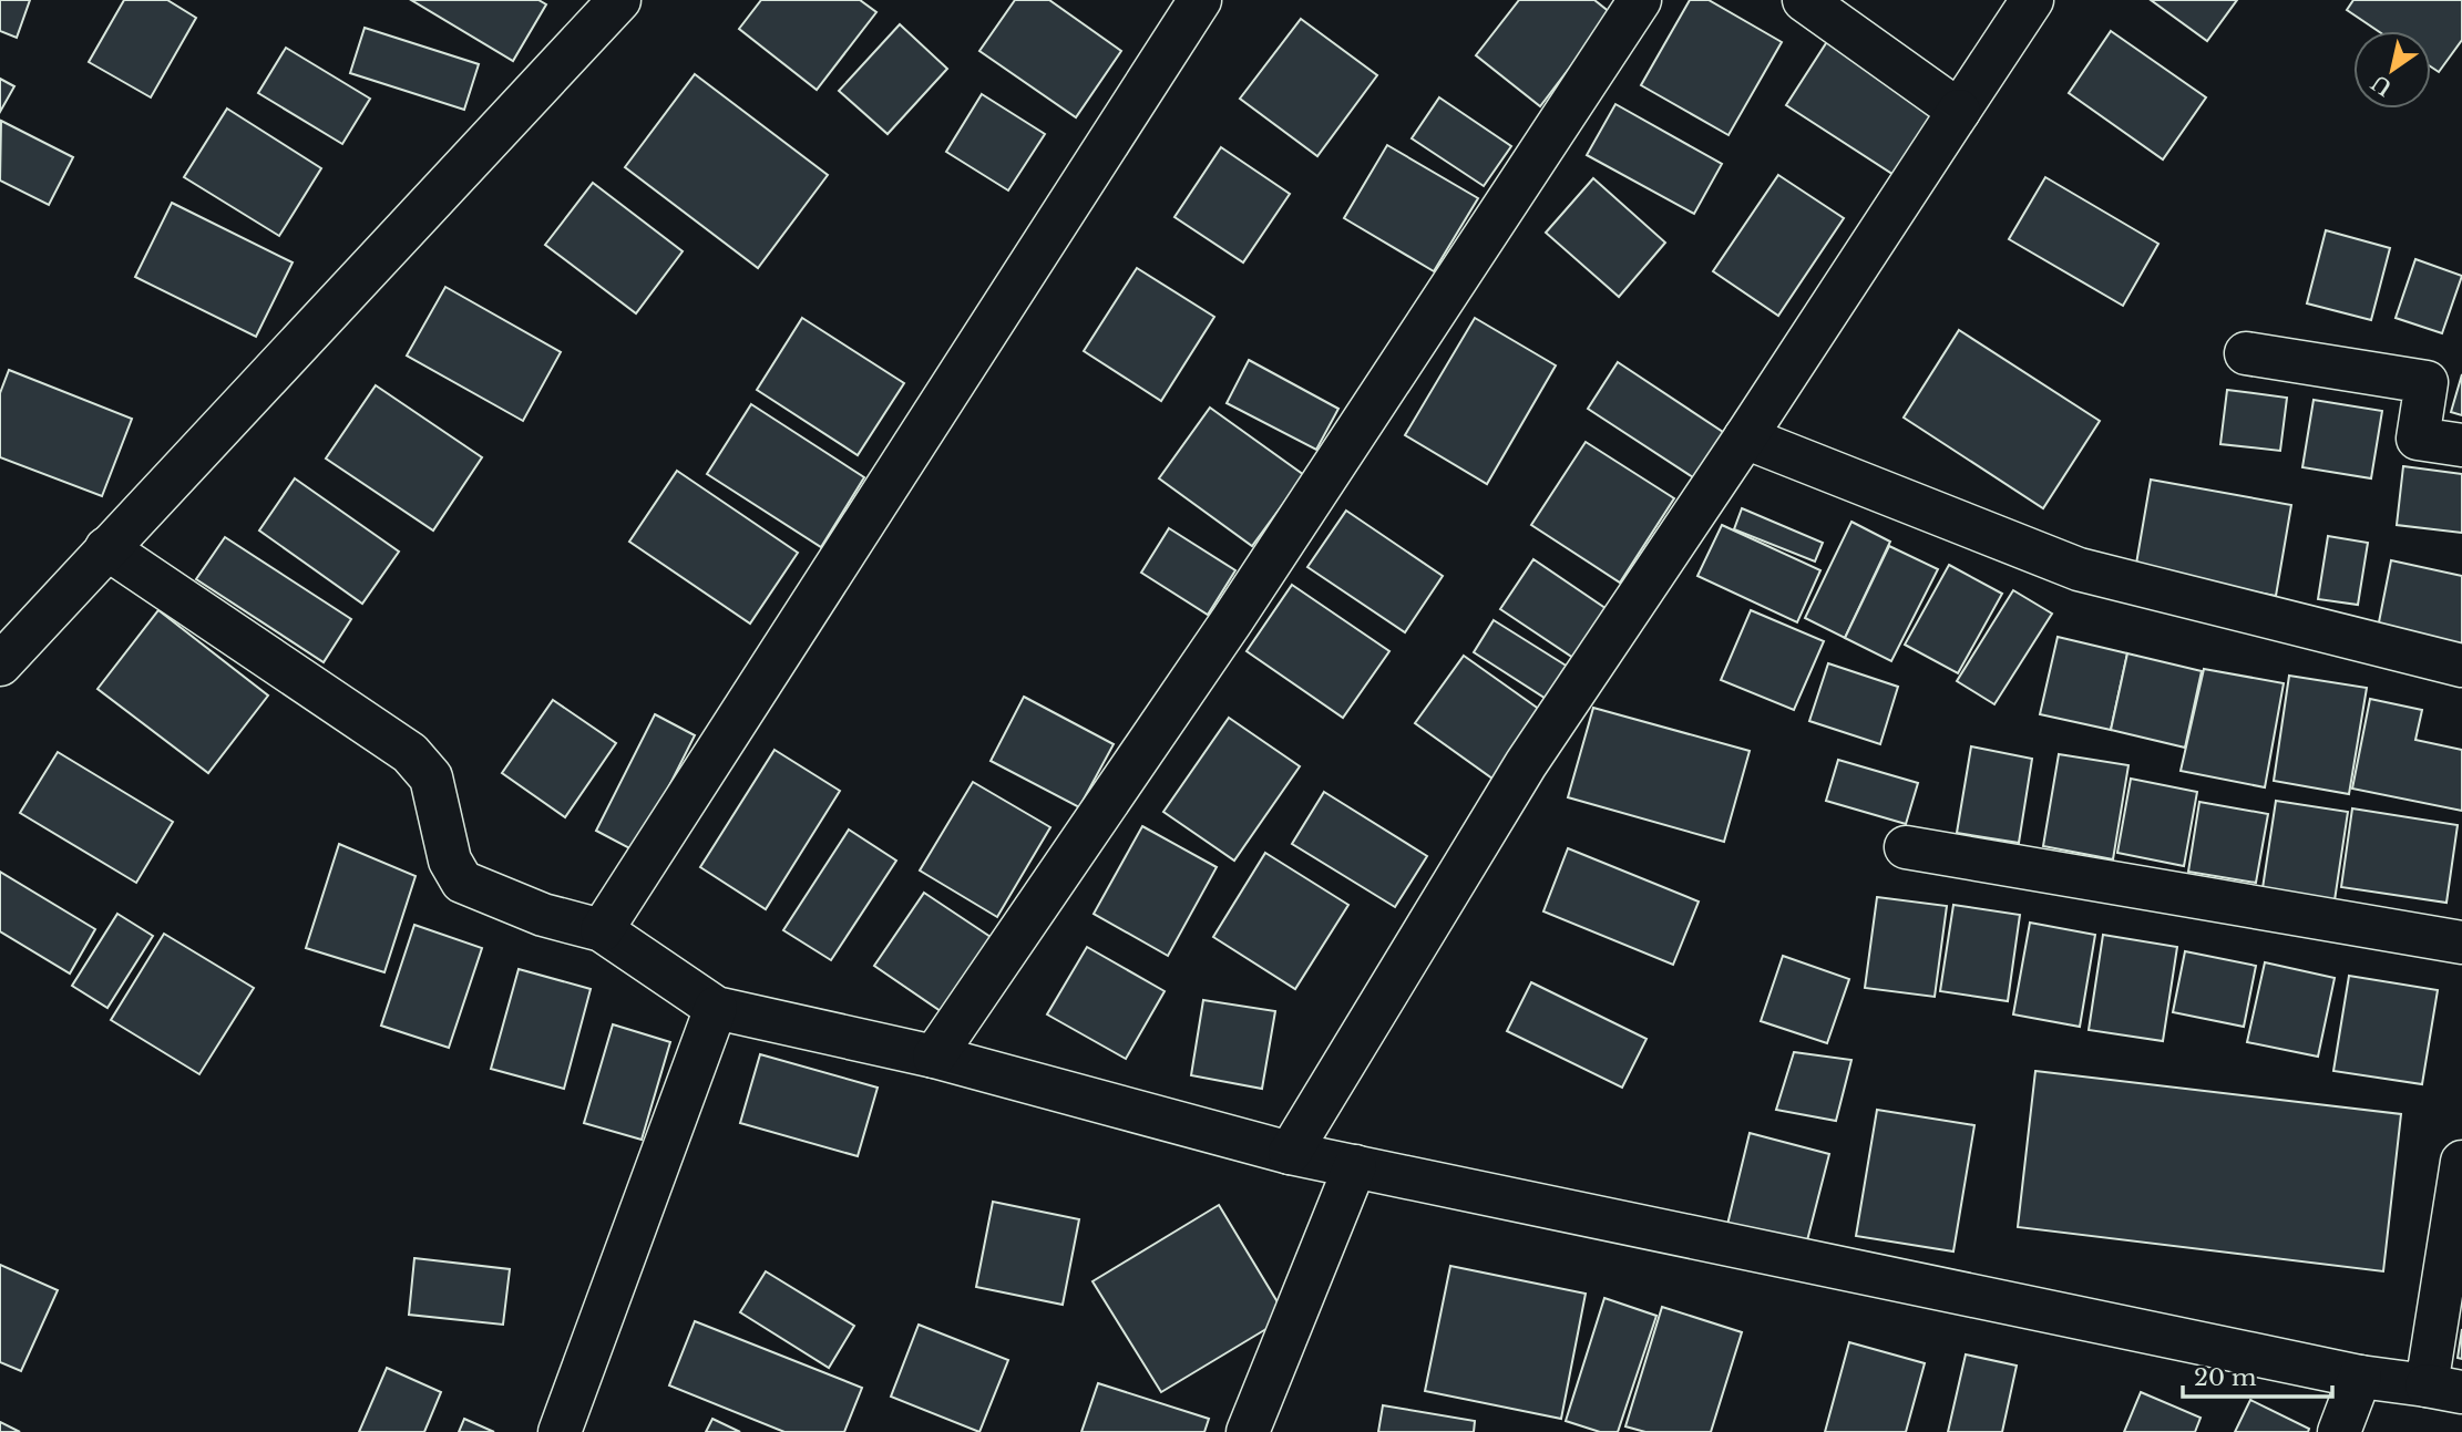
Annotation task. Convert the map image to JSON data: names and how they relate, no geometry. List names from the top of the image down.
{
  "scale_bar": "20 m",
  "north": "bottom left"
}
